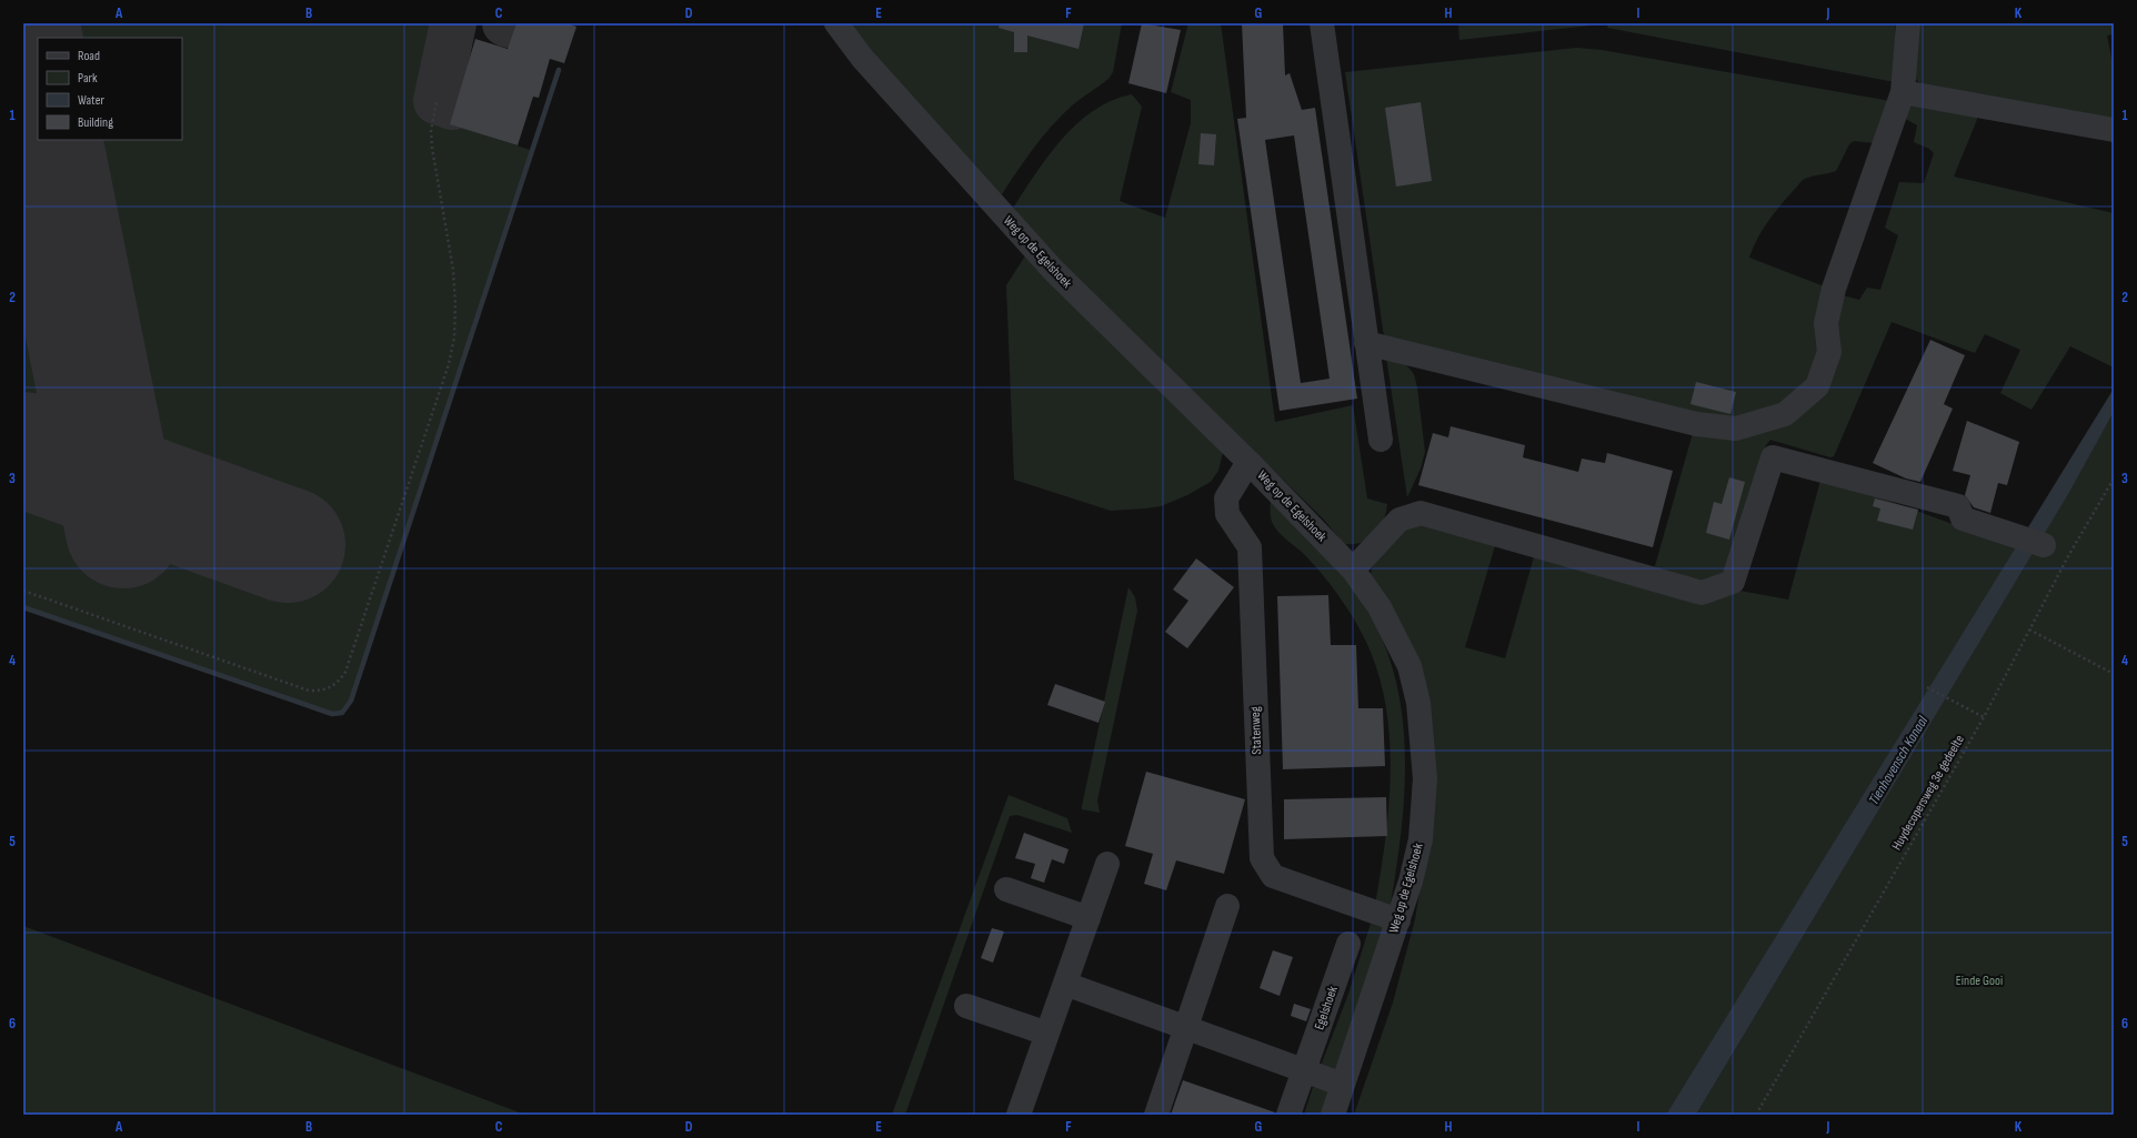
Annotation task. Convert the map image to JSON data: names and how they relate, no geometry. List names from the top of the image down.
{
  "streets": {
    "street": ["Weg op de Egelshoek", "Statenweg", "Egelshoek"],
    "path": ["Huydecopersweg 3e gedeelte"]
  },
  "crossings": [
    ["Weg op de Egelshoek", "Statenweg"]
  ],
  "water": ["Tienhovensch Kanaal"],
  "parks": ["Einde Gooi"],
  "legend": [
    "Road",
    "Park",
    "Water",
    "Building"
  ],
  "grid": {
    "columns": [
      "A",
      "B",
      "C",
      "D",
      "E",
      "F",
      "G",
      "H",
      "I",
      "J",
      "K"
    ],
    "rows": [
      "1",
      "2",
      "3",
      "4",
      "5",
      "6"
    ]
  }
}
